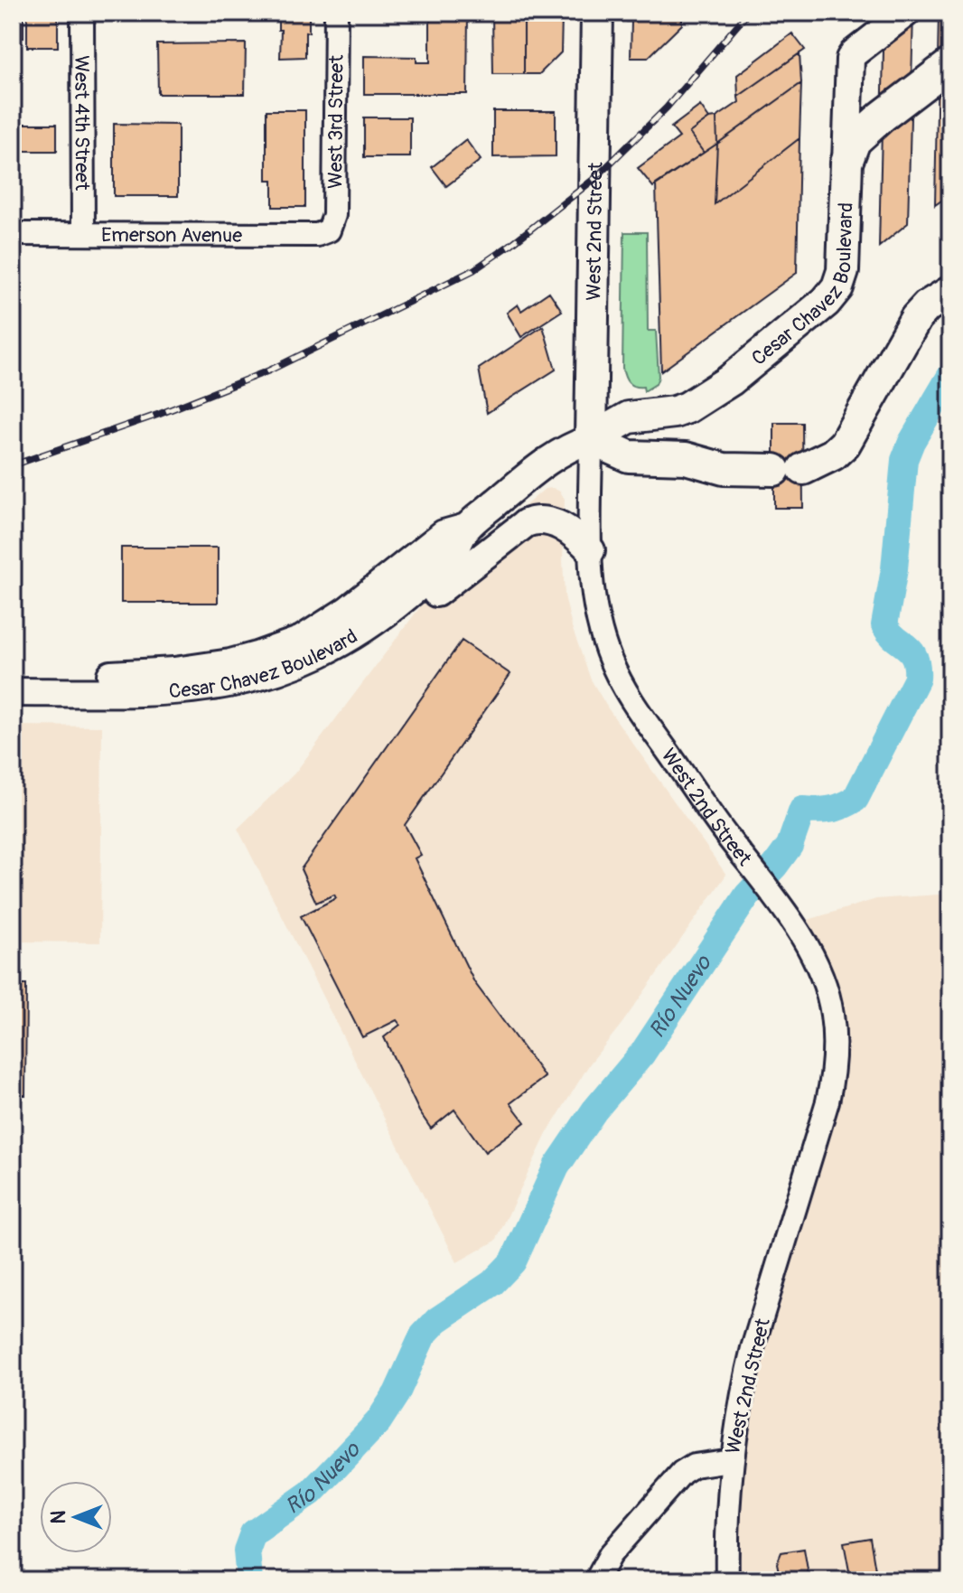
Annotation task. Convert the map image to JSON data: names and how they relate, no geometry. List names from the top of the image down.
{
  "streets": {
    "highway": ["West 2nd Street", "Cesar Chavez Boulevard"],
    "street": ["West 3rd Street", "West 4th Street", "Emerson Avenue"]
  },
  "crossings": [
    ["West 3rd Street", "Emerson Avenue"],
    ["West 4th Street", "Emerson Avenue"],
    ["West 2nd Street", "Cesar Chavez Boulevard"]
  ],
  "water": ["Río Nuevo"],
  "north": "left"
}
